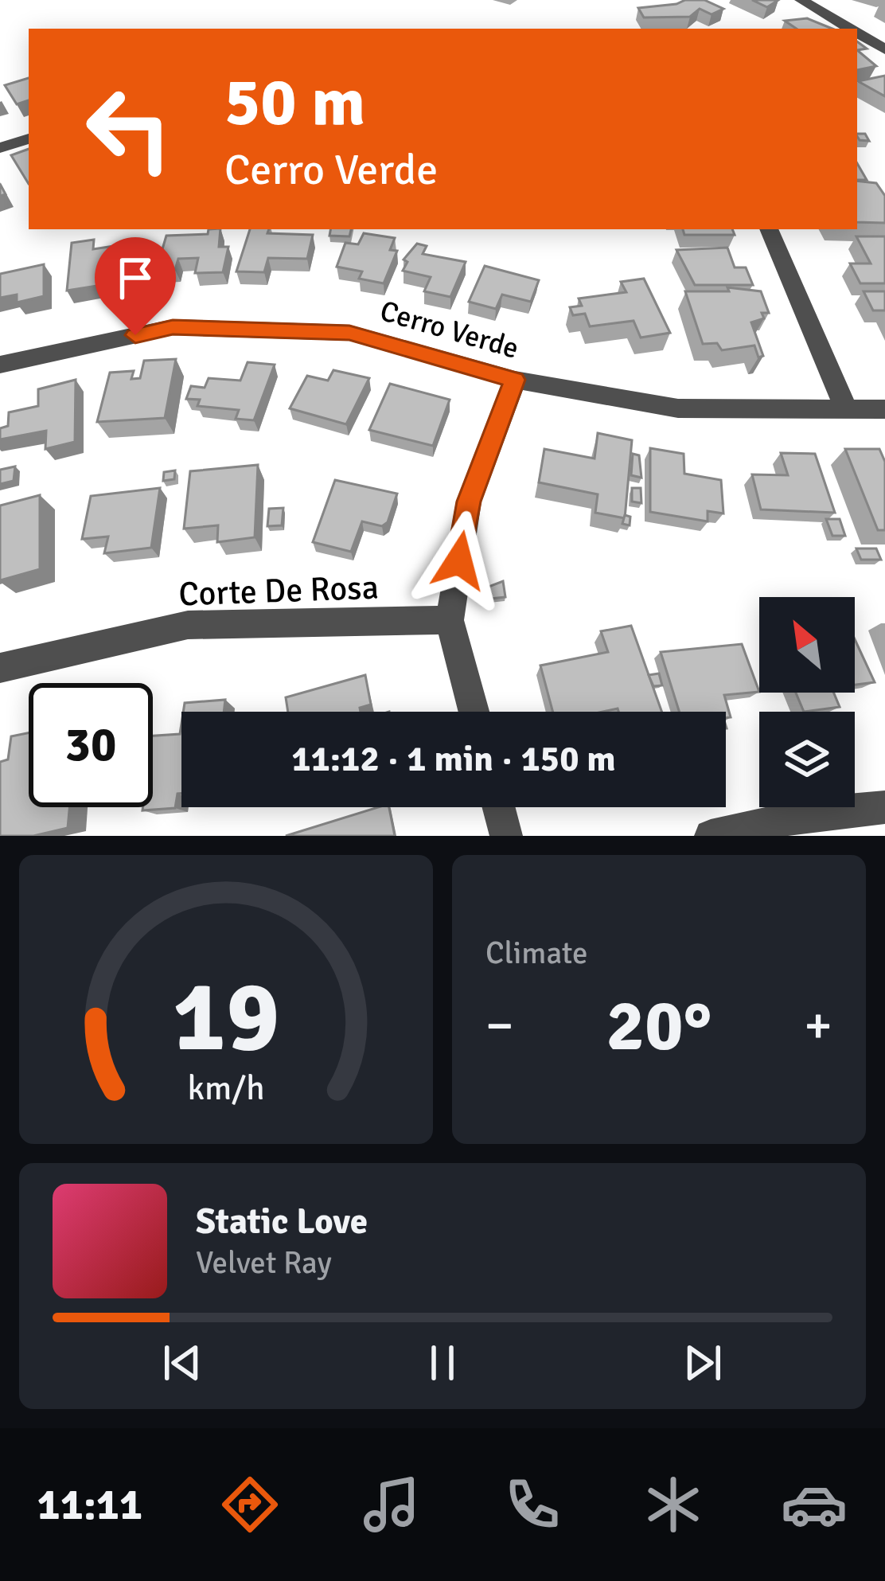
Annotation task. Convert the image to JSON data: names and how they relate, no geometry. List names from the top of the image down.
{
  "streets": {
    "street": ["Cerro Verde", "Corte De Rosa"]
  },
  "north": "top left",
  "page": {
    "turn": ["50 m", "Cerro Verde"],
    "limit": "30",
    "trip": "11:12 · 1 min · 150 m",
    "tile": "Climate",
    "heat": ["−", "20°", "+"],
    "song": ["Static Love", "Velvet Ray"],
    "tabs": "11:11",
    "gauge": ["19", "km/h"]
  }
}
